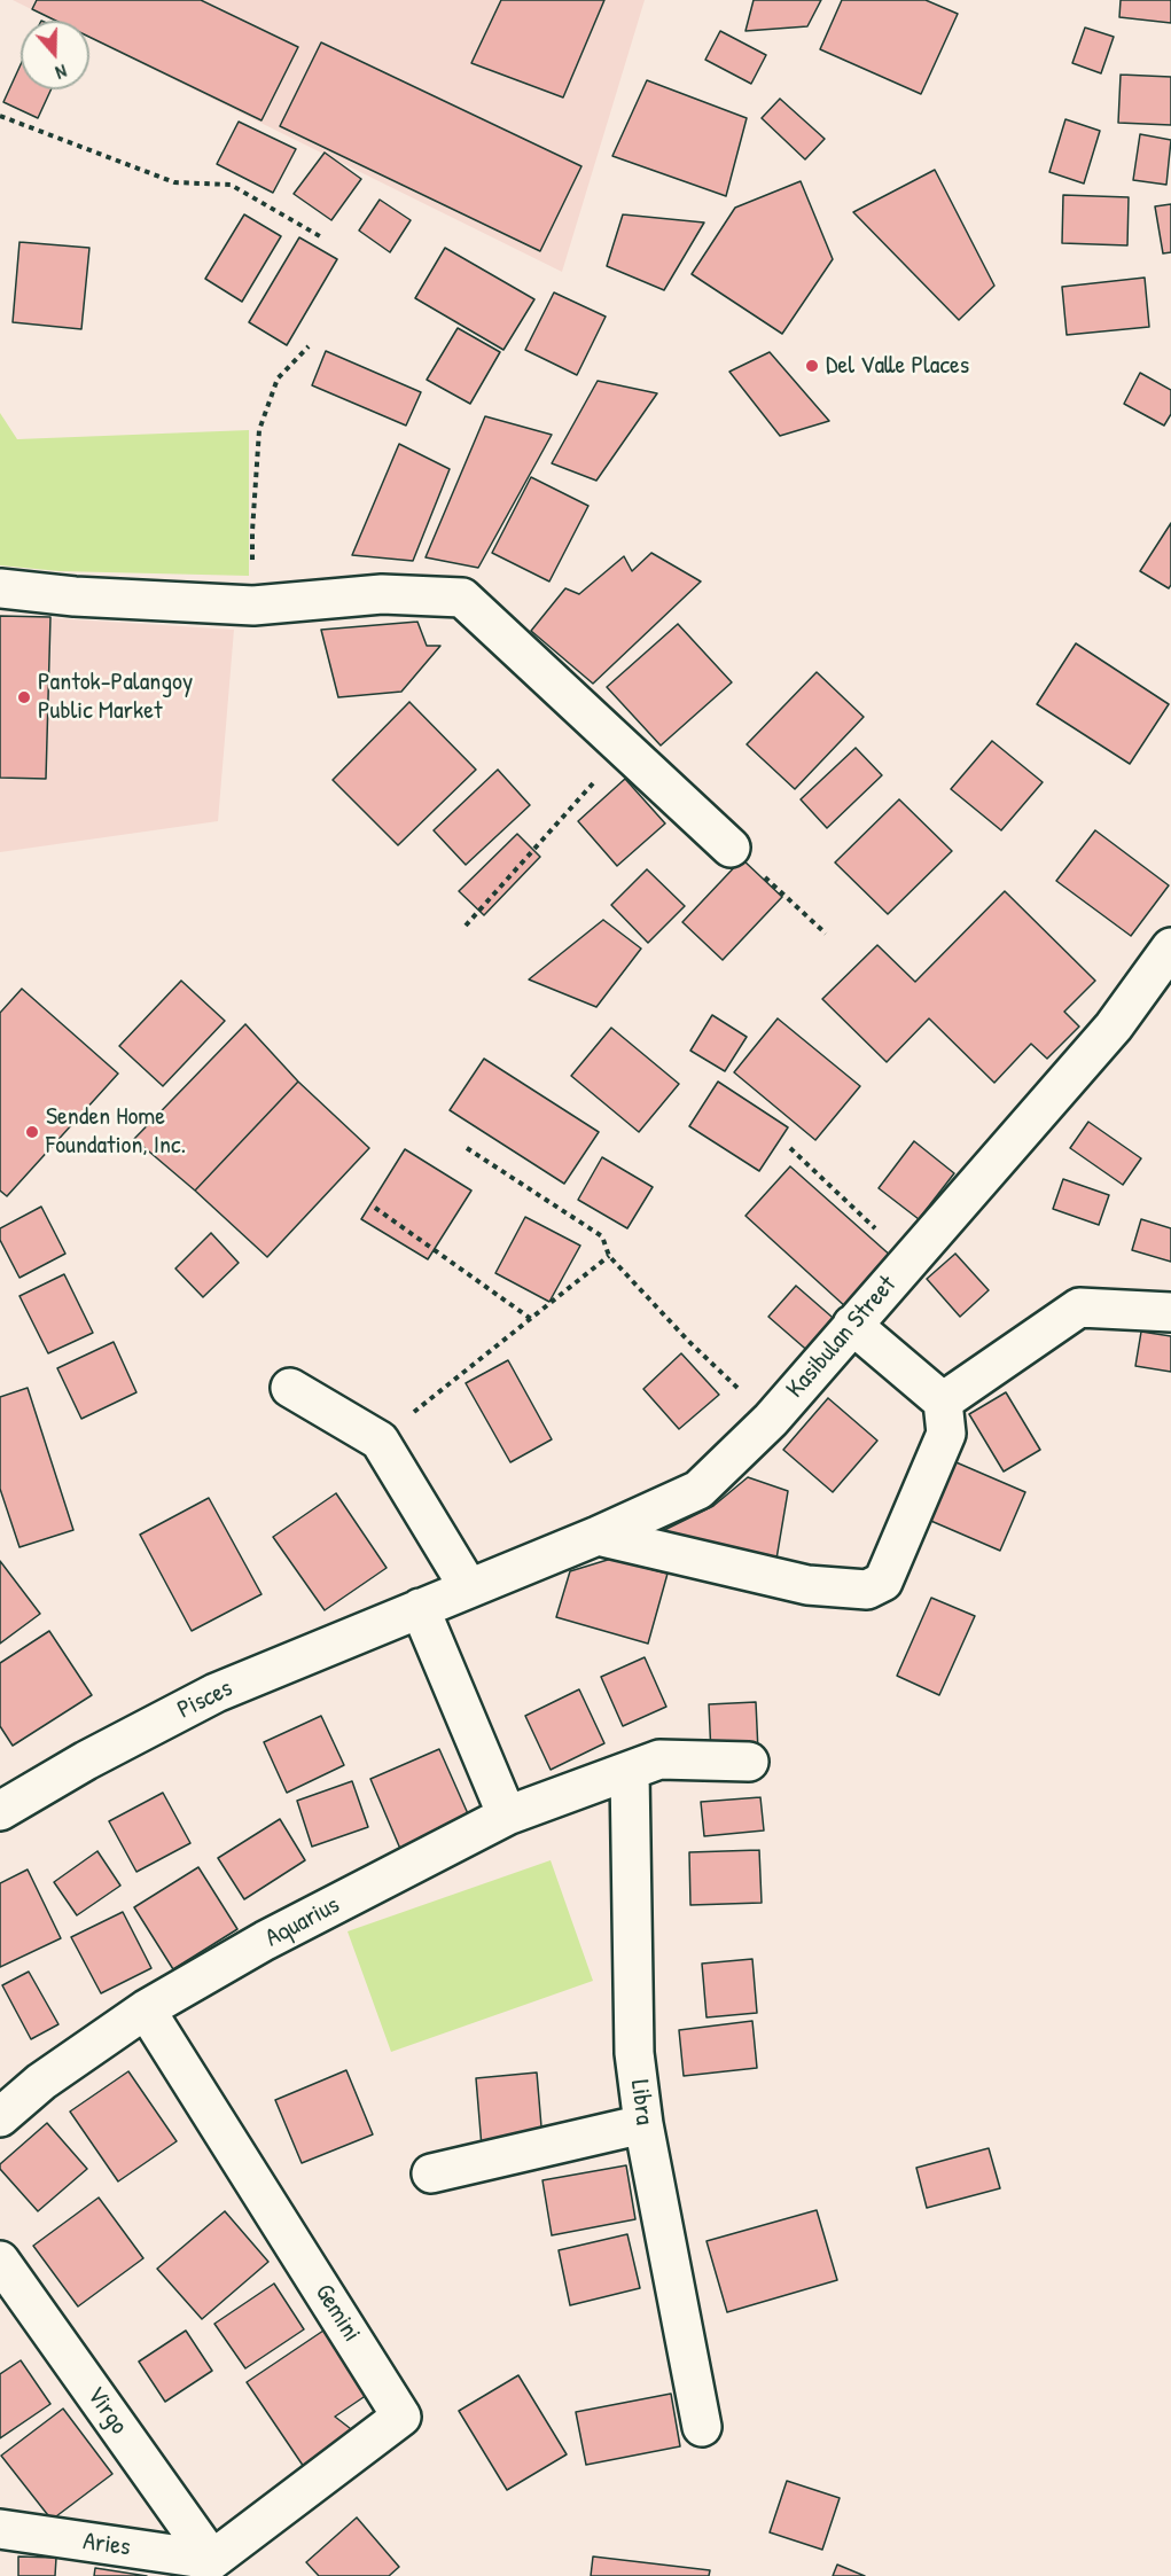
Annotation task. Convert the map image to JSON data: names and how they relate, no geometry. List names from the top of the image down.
{
  "streets": {
    "street": [
      "Kasibulan Street",
      "Pisces",
      "Aquarius",
      "Libra",
      "Gemini",
      "Virgo",
      "Aries"
    ]
  },
  "crossings": [
    ["Kasibulan Street", "Pisces"],
    ["Aquarius", "Libra"],
    ["Aquarius", "Gemini"],
    ["Gemini", "Virgo"],
    ["Gemini", "Aries"],
    ["Virgo", "Aries"]
  ],
  "places": ["Del Valle Places", "Pantok-Palangoy Public Market", "Senden Home Foundation, Inc."],
  "north": "bottom"
}
